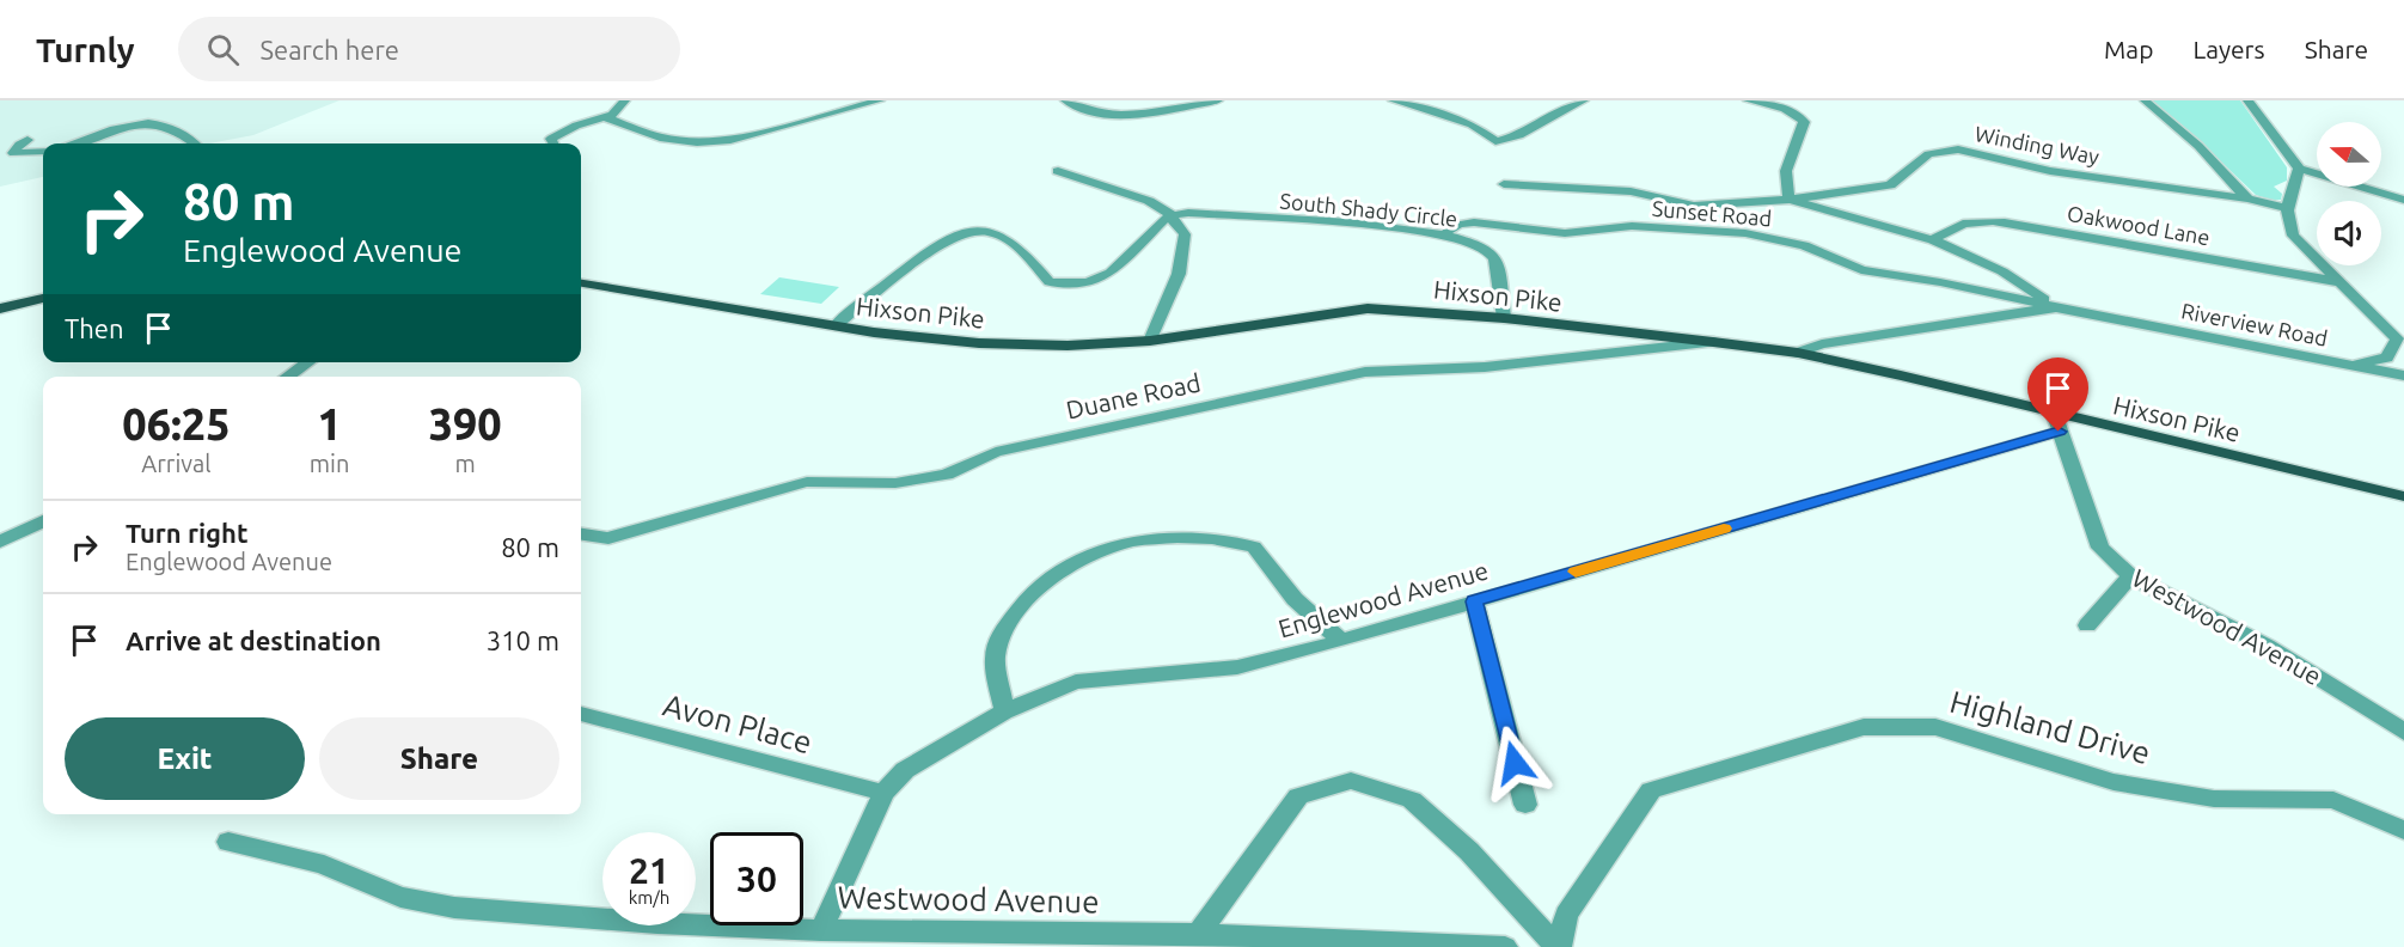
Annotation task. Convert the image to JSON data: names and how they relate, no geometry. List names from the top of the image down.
{
  "streets": {
    "main road": ["Hixson Pike"],
    "street": [
      "Winding Way",
      "South Shady Circle",
      "Sunset Road",
      "Oakwood Lane",
      "Riverview Road",
      "Duane Road",
      "Englewood Avenue",
      "Westwood Avenue",
      "Avon Place",
      "Highland Drive"
    ]
  },
  "crossings": [
    ["Winding Way", "Riverview Road"],
    ["South Shady Circle", "Sunset Road"],
    ["South Shady Circle", "Hixson Pike"],
    ["Sunset Road", "Riverview Road"],
    ["Oakwood Lane", "Riverview Road"],
    ["Hixson Pike", "Riverview Road"],
    ["Hixson Pike", "Duane Road"],
    ["Hixson Pike", "Englewood Avenue"],
    ["Hixson Pike", "Westwood Avenue"],
    ["Englewood Avenue", "Westwood Avenue"],
    ["Englewood Avenue", "Avon Place"],
    ["Westwood Avenue", "Highland Drive"]
  ],
  "north": "left",
  "page": {
    "header": "Turnly",
    "search": "Search here",
    "nav": ["Map", "Layers", "Share"],
    "turn": ["80 m", "Englewood Avenue"],
    "then": "Then",
    "eta": [
      "06:25",
      "Arrival",
      "1",
      "min",
      "390",
      "m"
    ],
    "list": [
      {
        "name": "Turn right",
        "note": "Englewood Avenue",
        "value": "80 m"
      },
      {
        "name": "Arrive at destination",
        "value": "310 m"
      }
    ],
    "buttons": ["Exit", "Share"],
    "speed": "21 km/h",
    "limit": "30"
  }
}
